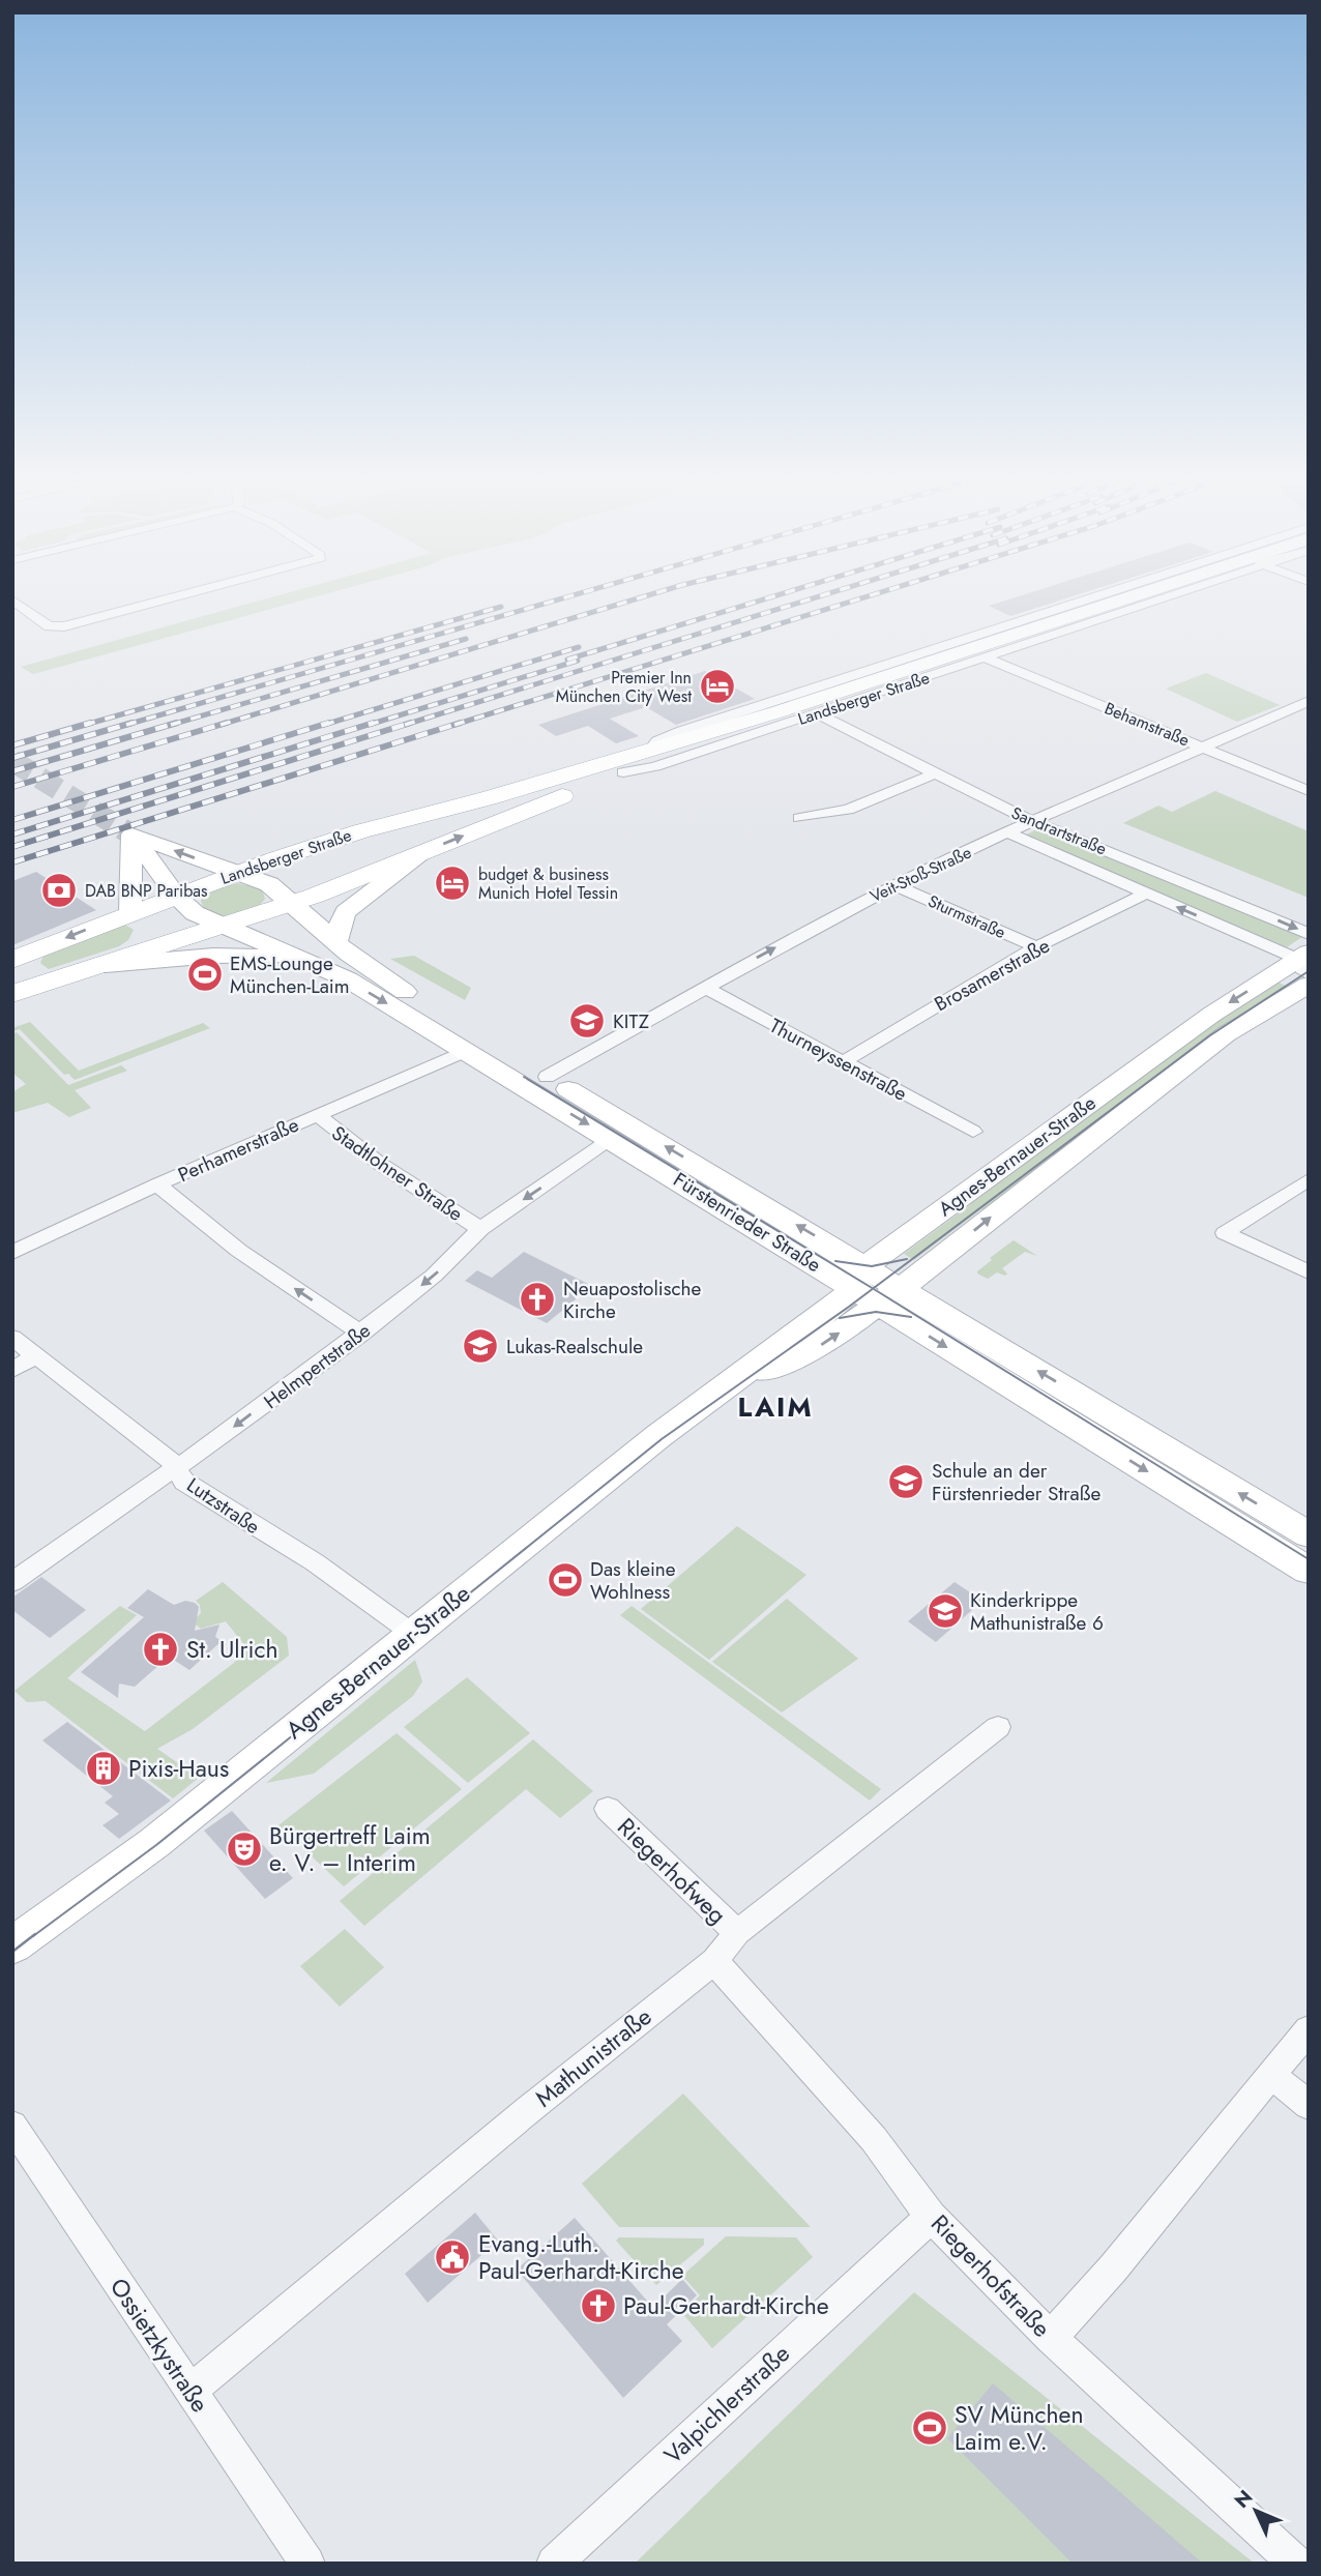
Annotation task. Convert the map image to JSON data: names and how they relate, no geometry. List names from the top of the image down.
{
  "streets": {
    "main road": ["Landsberger Straße", "Agnes-Bernauer-Straße", "Fürstenrieder Straße"],
    "street": [
      "Behamstraße",
      "Sandrartstraße",
      "Veit-Stoß-Straße",
      "Sturmstraße",
      "Brosamerstraße",
      "Thurneyssenstraße",
      "Perhamerstraße",
      "Stadtlohner Straße",
      "Helmpertstraße",
      "Lutzstraße",
      "Riegerhofweg",
      "Mathunistraße",
      "Riegerhofstraße",
      "Ossietzkystraße",
      "Valpichlerstraße"
    ]
  },
  "crossings": [
    ["Landsberger Straße", "Behamstraße"],
    ["Landsberger Straße", "Sandrartstraße"],
    ["Landsberger Straße", "Fürstenrieder Straße"],
    ["Behamstraße", "Veit-Stoß-Straße"],
    ["Sandrartstraße", "Veit-Stoß-Straße"],
    ["Sandrartstraße", "Brosamerstraße"],
    ["Sandrartstraße", "Agnes-Bernauer-Straße"],
    ["Veit-Stoß-Straße", "Sturmstraße"],
    ["Veit-Stoß-Straße", "Thurneyssenstraße"],
    ["Veit-Stoß-Straße", "Fürstenrieder Straße"],
    ["Sturmstraße", "Brosamerstraße"],
    ["Brosamerstraße", "Thurneyssenstraße"],
    ["Perhamerstraße", "Stadtlohner Straße"],
    ["Perhamerstraße", "Fürstenrieder Straße"],
    ["Agnes-Bernauer-Straße", "Fürstenrieder Straße"],
    ["Agnes-Bernauer-Straße", "Lutzstraße"],
    ["Stadtlohner Straße", "Helmpertstraße"],
    ["Fürstenrieder Straße", "Helmpertstraße"],
    ["Helmpertstraße", "Lutzstraße"],
    ["Riegerhofweg", "Mathunistraße"],
    ["Mathunistraße", "Riegerhofstraße"],
    ["Mathunistraße", "Ossietzkystraße"],
    ["Riegerhofstraße", "Valpichlerstraße"]
  ],
  "one_way": ["Helmpertstraße"],
  "districts": ["LAIM"],
  "places": {
    "hotel": ["Premier Inn München City West", "budget & business Munich Hotel Tessin"],
    "bank": ["DAB BNP Paribas"],
    "sports": ["EMS-Lounge München-Laim", "Das kleine Wohlness", "SV München Laim e.V."],
    "school or university": [
      "KITZ",
      "Lukas-Realschule",
      "Schule an der Fürstenrieder Straße",
      "Kinderkrippe Mathunistraße 6"
    ],
    "church": ["Neuapostolische Kirche", "St. Ulrich", "Paul-Gerhardt-Kirche"],
    "building": ["Pixis-Haus"],
    "theatre": ["Bürgertreff Laim e. V. – Interim"],
    "public building": ["Evang.-Luth. Paul-Gerhardt-Kirche"]
  },
  "north": "top left"
}
